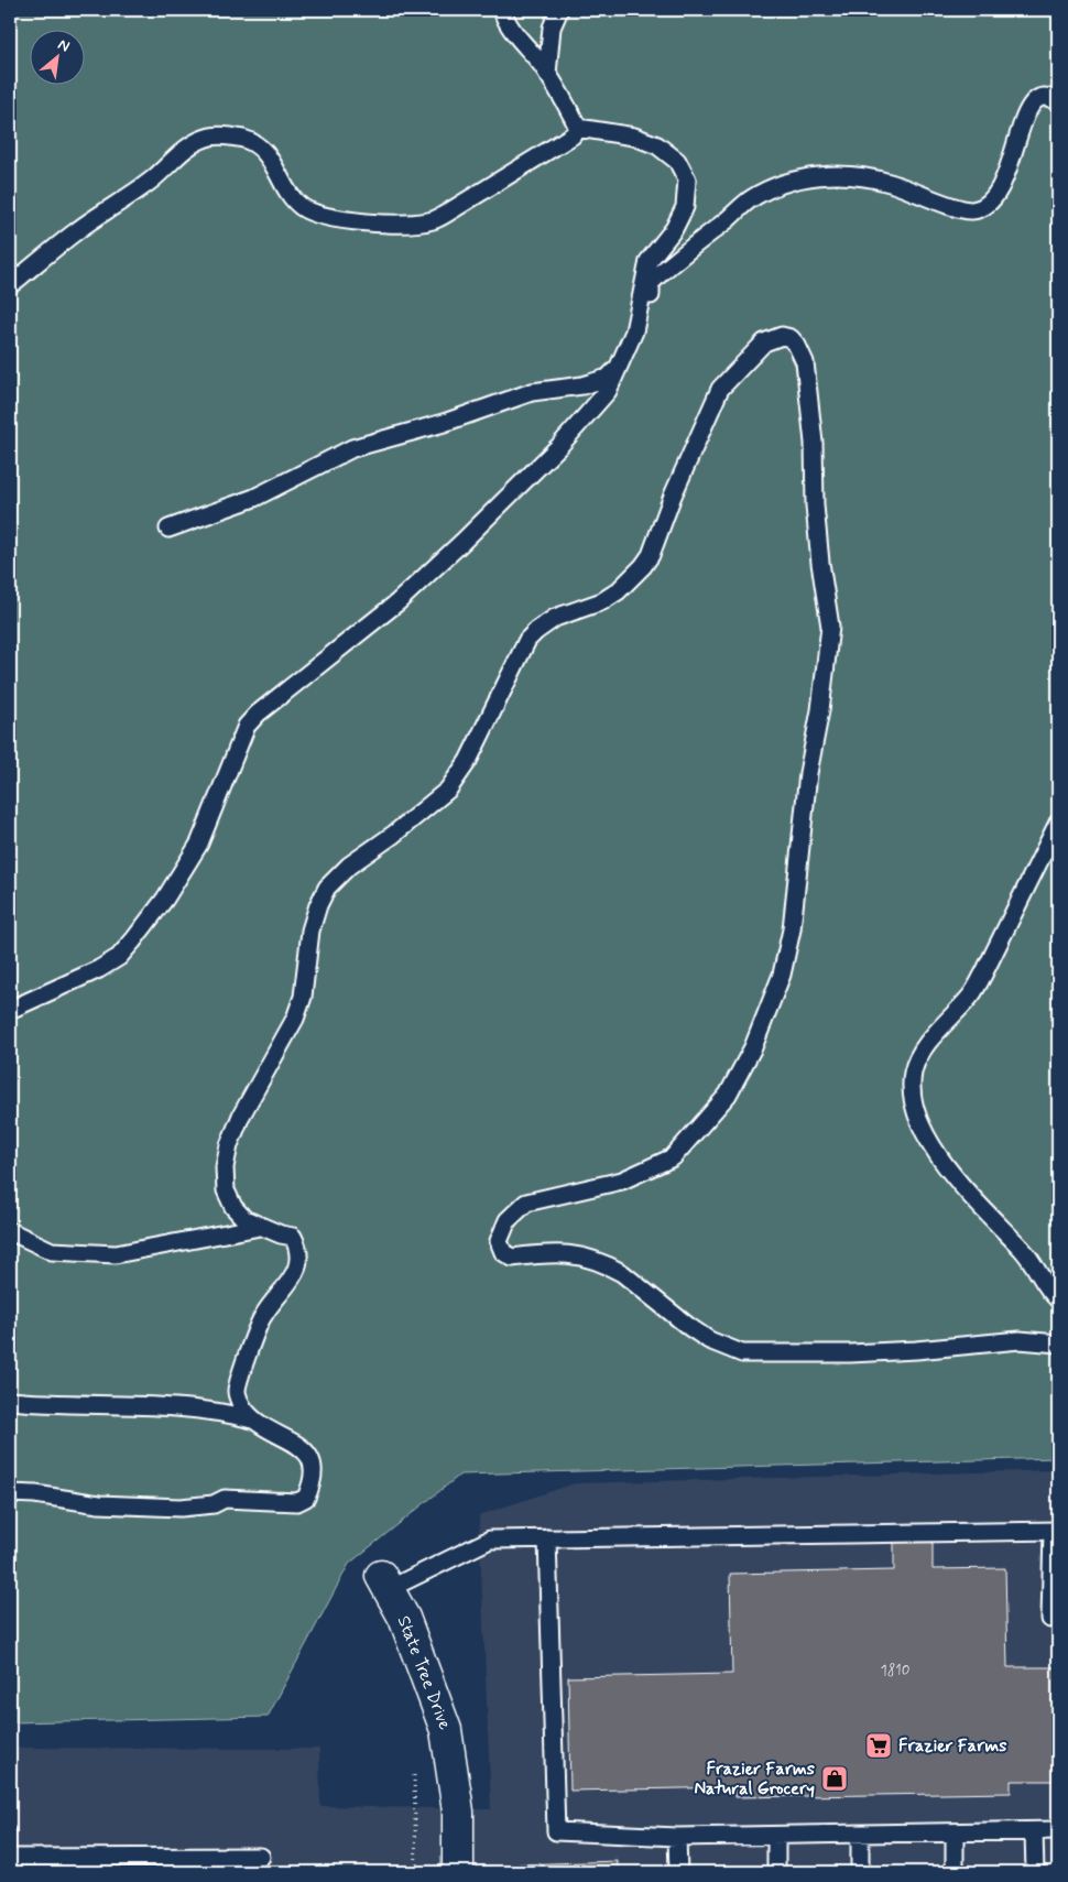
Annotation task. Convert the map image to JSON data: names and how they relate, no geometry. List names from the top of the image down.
{
  "streets": {
    "street": ["State Tree Drive"]
  },
  "places": {
    "supermarket": ["Frazier Farms"],
    "shop": ["Frazier Farms Natural Grocery"]
  },
  "house_numbers": ["1810"],
  "north": "top right"
}
